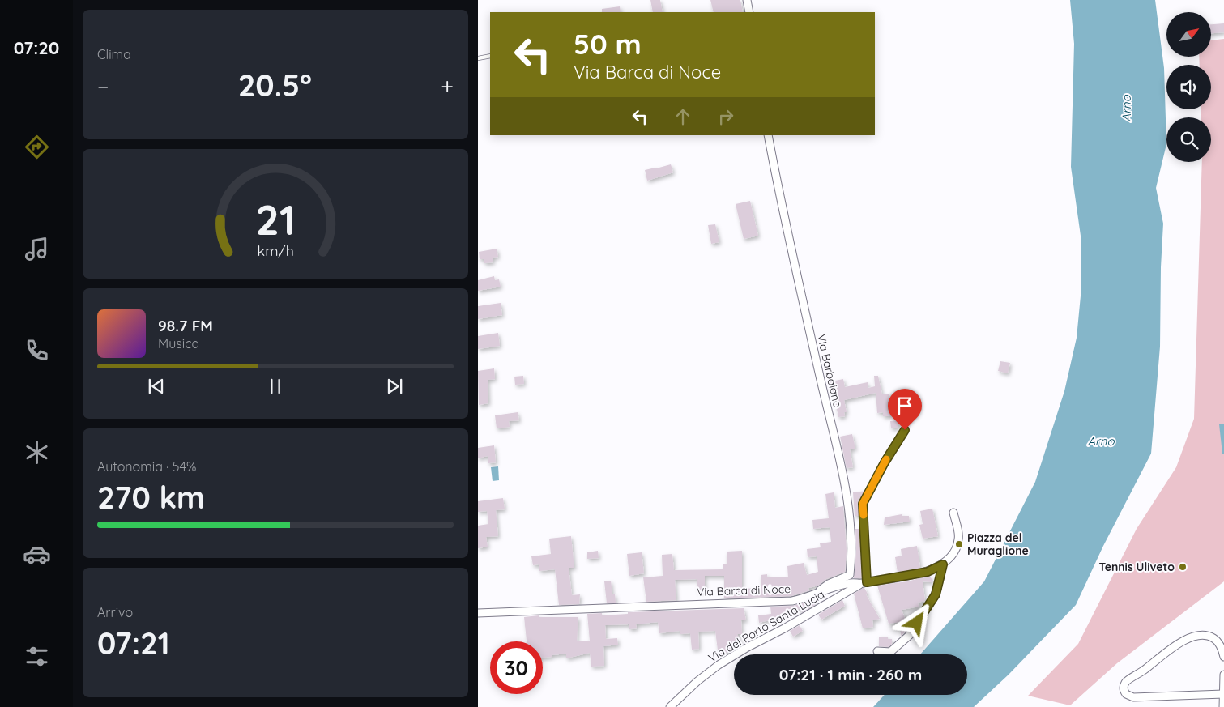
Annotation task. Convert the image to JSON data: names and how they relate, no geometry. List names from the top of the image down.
{
  "streets": {
    "street": ["Via Barbaiano", "Via Barca di Noce", "Via del Porto Santa Lucia"]
  },
  "crossings": [
    ["Via Barbaiano", "Via Barca di Noce"],
    ["Via Barca di Noce", "Via del Porto Santa Lucia"]
  ],
  "water": ["Arno"],
  "places": ["Piazza del Muraglione", "Tennis Uliveto"],
  "north": "top right",
  "page": {
    "tabs": "07:20",
    "tile": [
      "Clima",
      ["Autonomia · 54%", "270 km"],
      ["Arrivo", "07:21"]
    ],
    "turn": ["50 m", "Via Barca di Noce"],
    "heat": ["−", "20.5°", "+"],
    "song": ["98.7 FM", "Musica"],
    "limit": "30",
    "trip": "07:21 · 1 min · 260 m",
    "gauge": ["21", "km/h"]
  }
}
